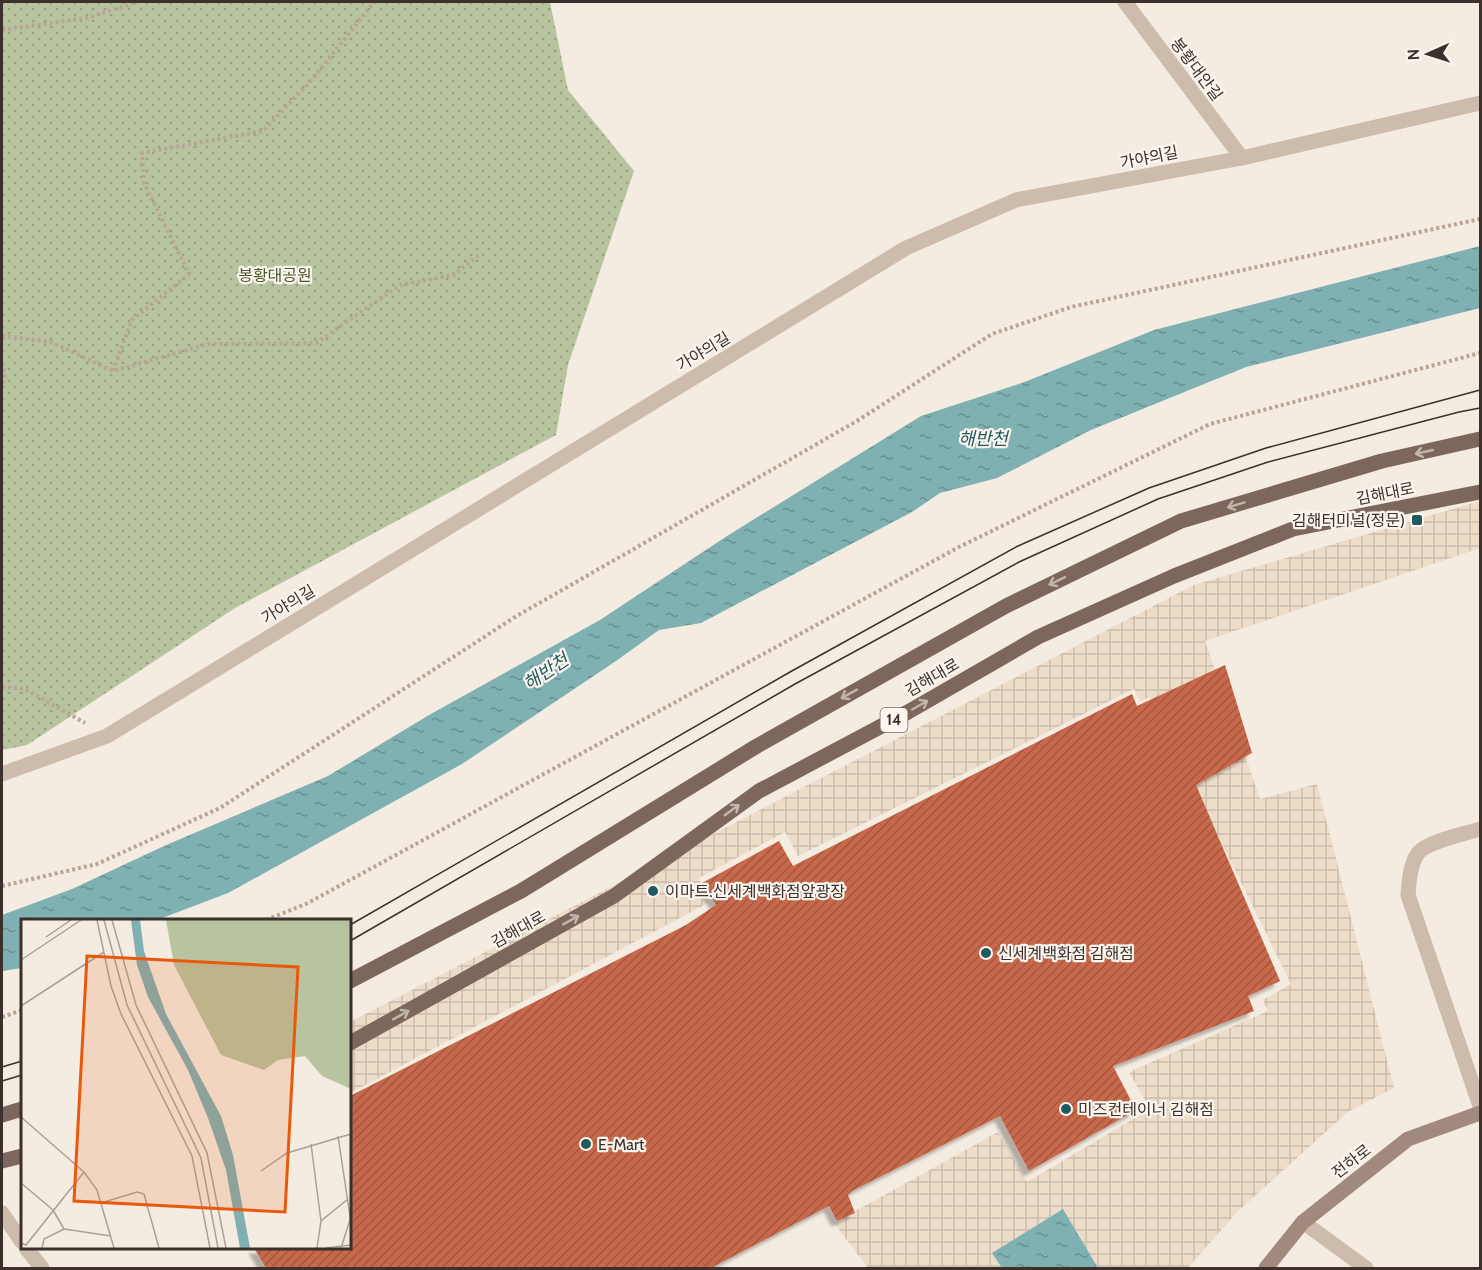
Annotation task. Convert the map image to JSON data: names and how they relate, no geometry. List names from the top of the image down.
{
  "streets": {
    "main road": ["김해대로", "14", "전하로"],
    "street": ["봉황대안길", "가야의길"]
  },
  "crossings": [
    ["봉황대안길", "가야의길"]
  ],
  "water": ["해반천"],
  "parks": ["봉황대공원"],
  "places": {
    "transit": ["김해터미널(정문)"],
    "other": [
      "이마트.신세계백화점앞광장",
      "신세계백화점 김해점",
      "미즈컨테이너 김해점",
      "E-Mart"
    ]
  },
  "north": "left"
}
